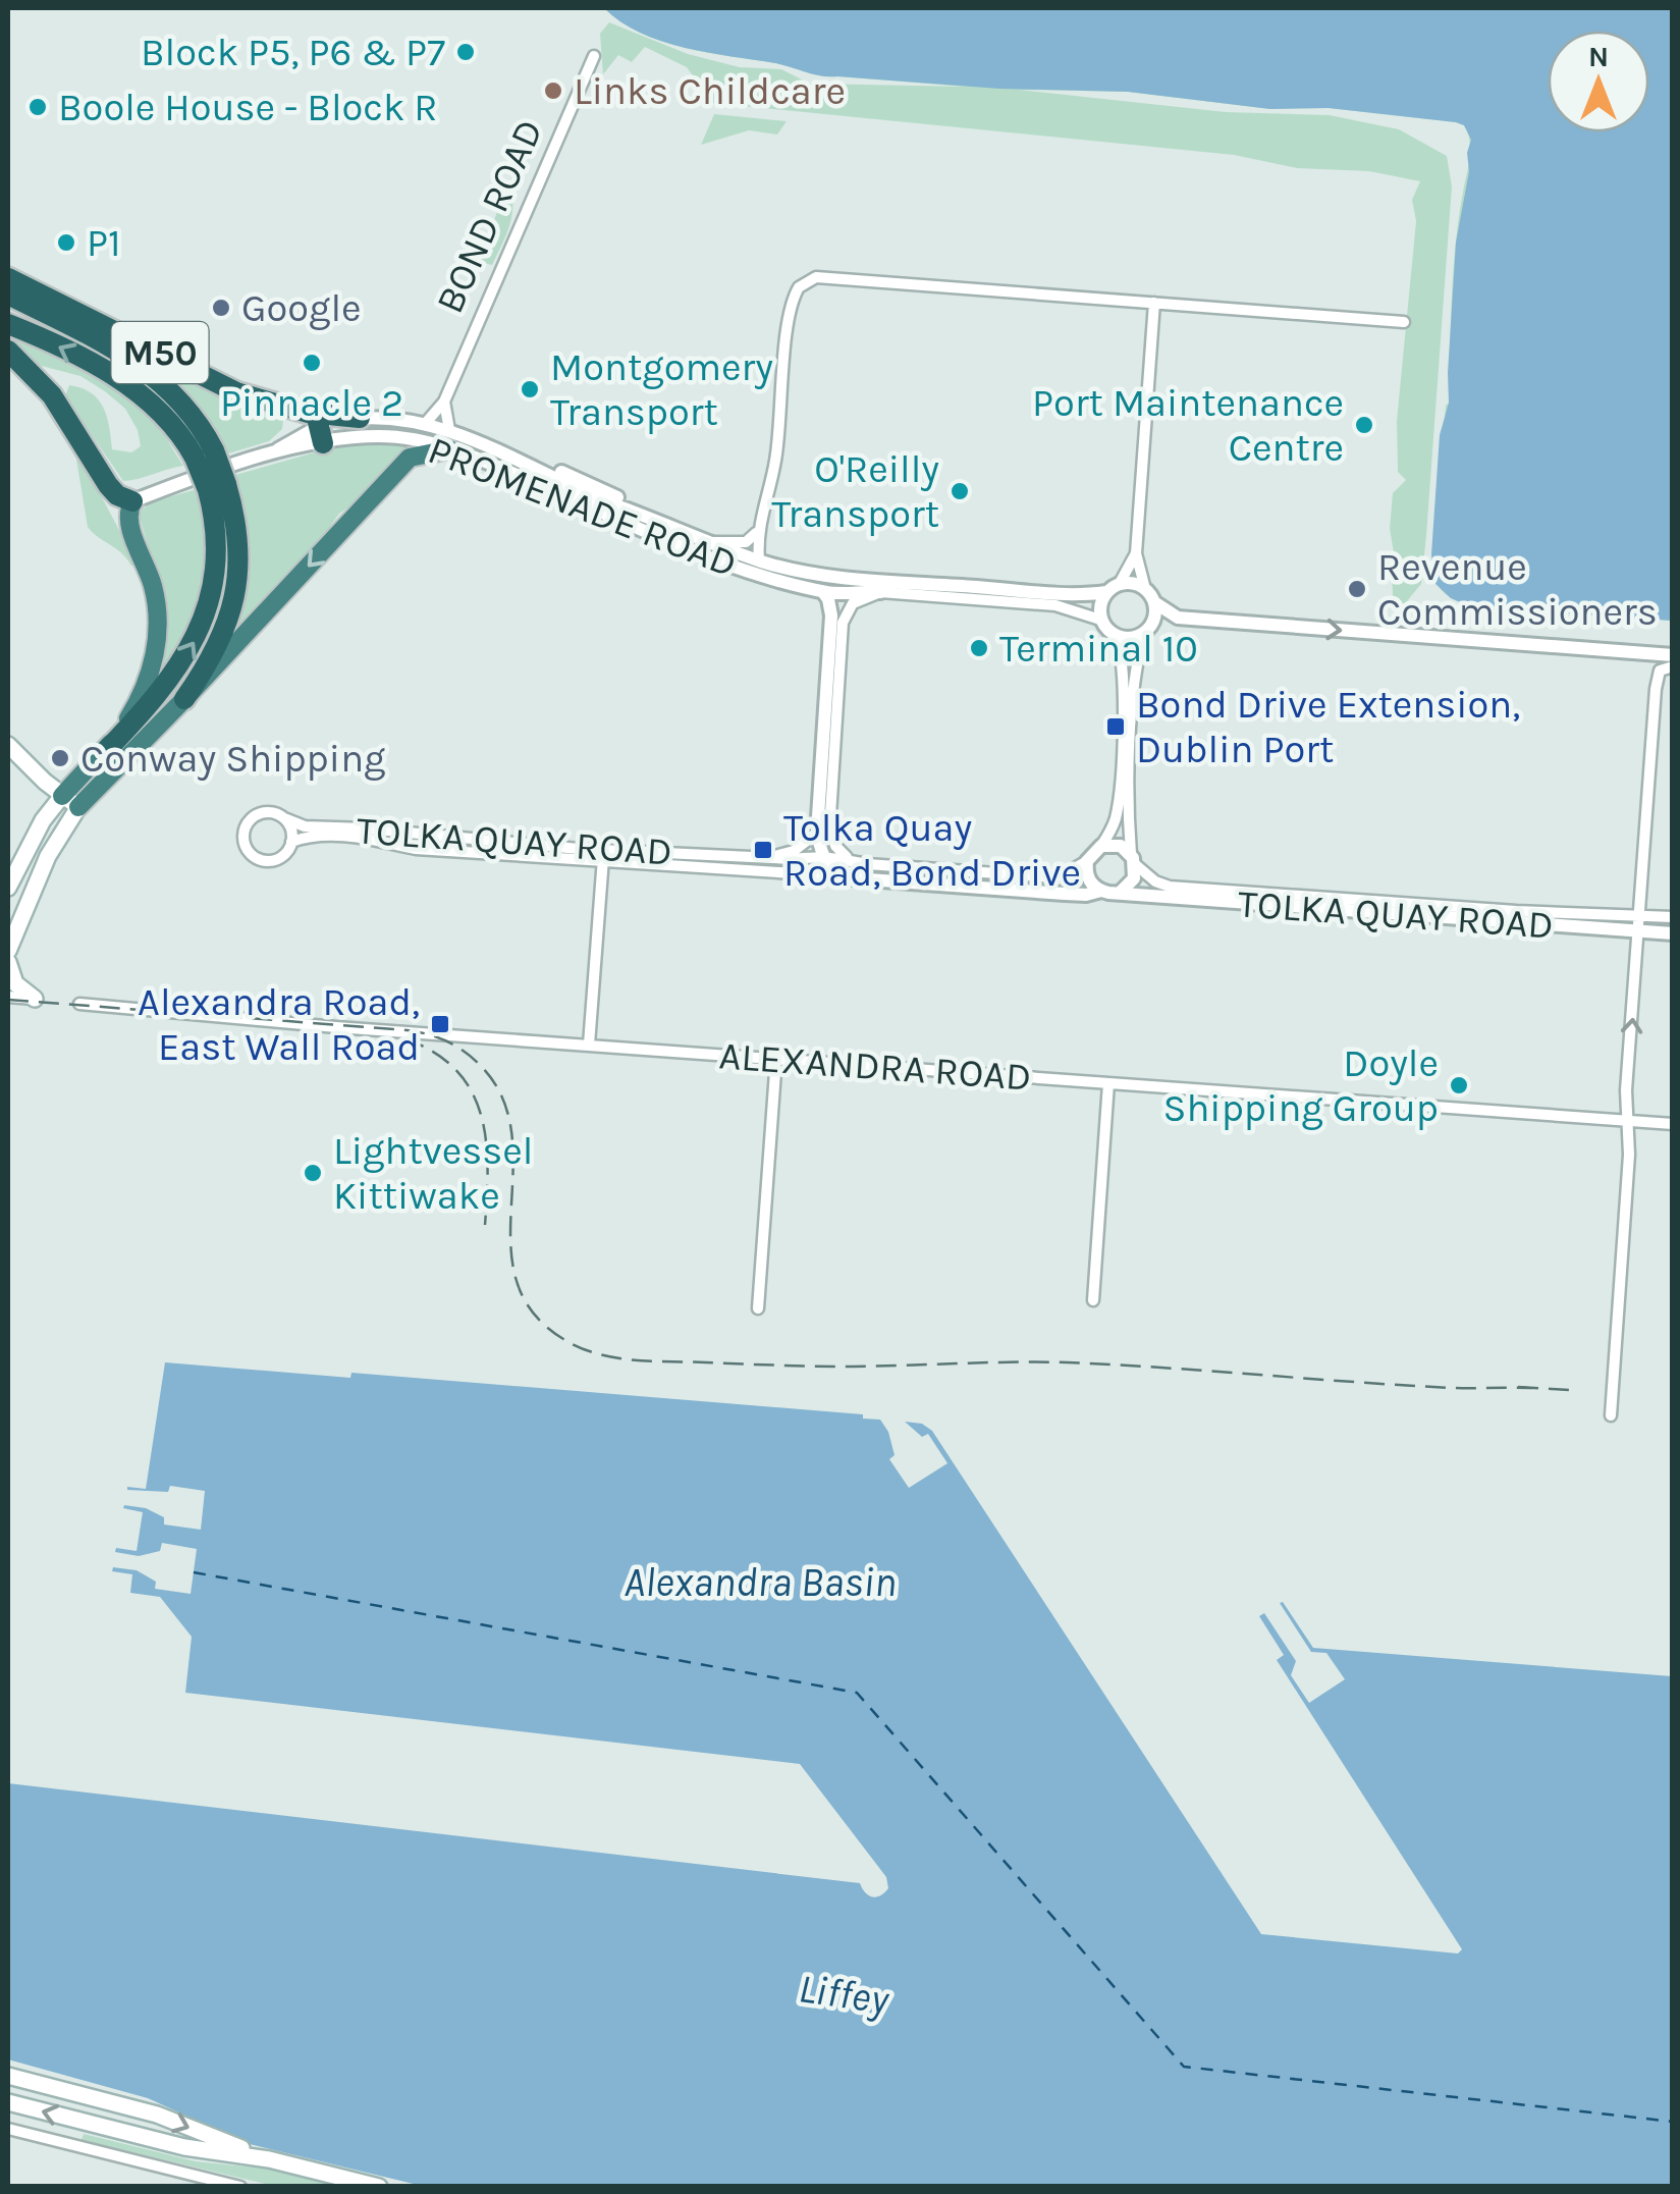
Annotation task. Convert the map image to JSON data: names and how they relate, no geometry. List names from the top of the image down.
{
  "streets": {
    "highway": ["M50"],
    "street": [
      "BOND ROAD",
      "PROMENADE ROAD",
      "TOLKA QUAY ROAD",
      "ALEXANDRA ROAD"
    ]
  },
  "crossings": [
    ["BOND ROAD", "PROMENADE ROAD"],
    ["M50", "PROMENADE ROAD"],
    ["PROMENADE ROAD", "TOLKA QUAY ROAD"]
  ],
  "water": ["Alexandra Basin", "Liffey"],
  "places": {
    "other": [
      "Block P5, P6 & P7",
      "Links Childcare",
      "Boole House - Block R",
      "P1",
      "Google",
      "Pinnacle 2",
      "Montgomery Transport",
      "Port Maintenance Centre",
      "O'Reilly Transport",
      "Revenue Commissioners",
      "Terminal 10",
      "Conway Shipping",
      "Doyle Shipping Group",
      "Lightvessel Kittiwake"
    ],
    "transit": ["Bond Drive Extension, Dublin Port", "Tolka Quay Road, Bond Drive", "Alexandra Road, East Wall Road"]
  },
  "north": "top"
}
